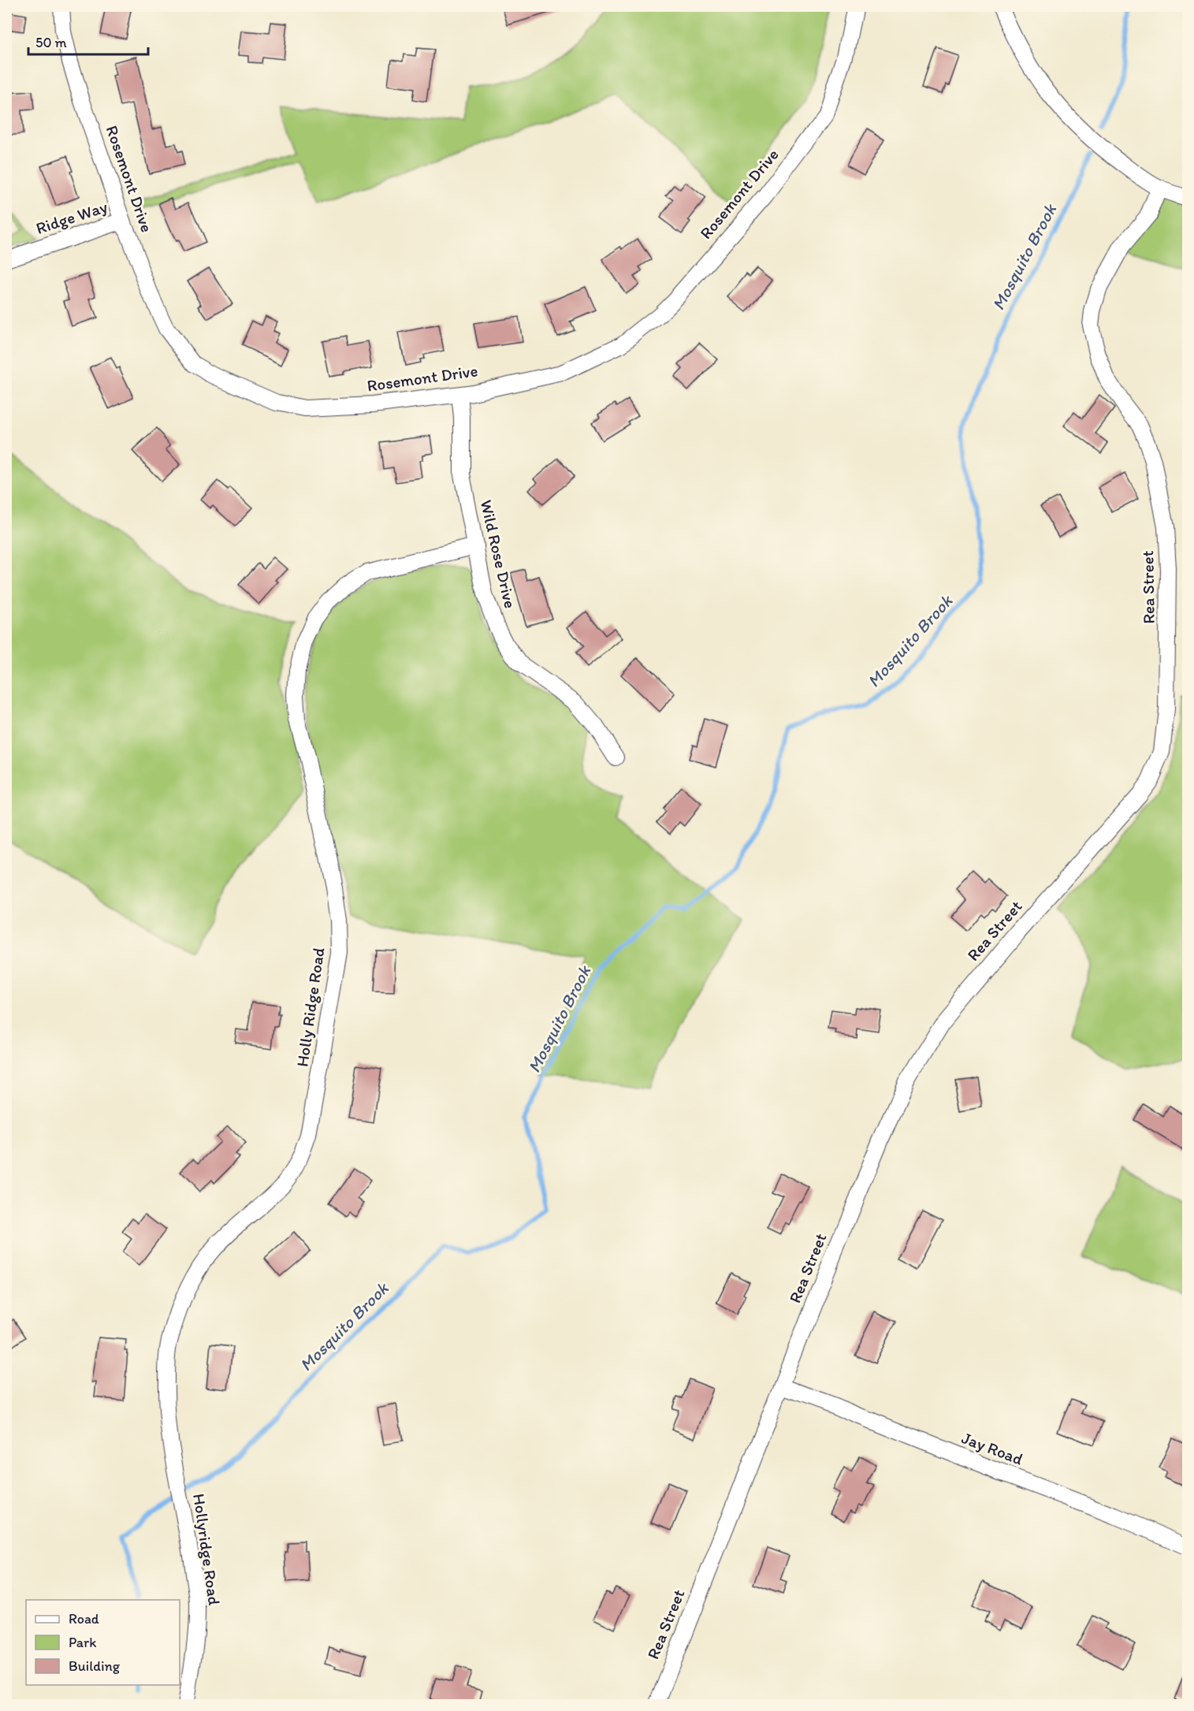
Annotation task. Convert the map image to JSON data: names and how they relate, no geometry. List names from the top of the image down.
{
  "streets": {
    "street": [
      "Rosemont Drive",
      "Ridge Way",
      "Wild Rose Drive",
      "Rea Street",
      "Holly Ridge Road",
      "Jay Road",
      "Hollyridge Road"
    ]
  },
  "crossings": [
    ["Rosemont Drive", "Ridge Way"],
    ["Rosemont Drive", "Wild Rose Drive"],
    ["Wild Rose Drive", "Holly Ridge Road"],
    ["Rea Street", "Jay Road"],
    ["Holly Ridge Road", "Hollyridge Road"]
  ],
  "water": ["Mosquito Brook"],
  "legend": ["Road", "Park", "Building"],
  "scale_bar": "50 m"
}
